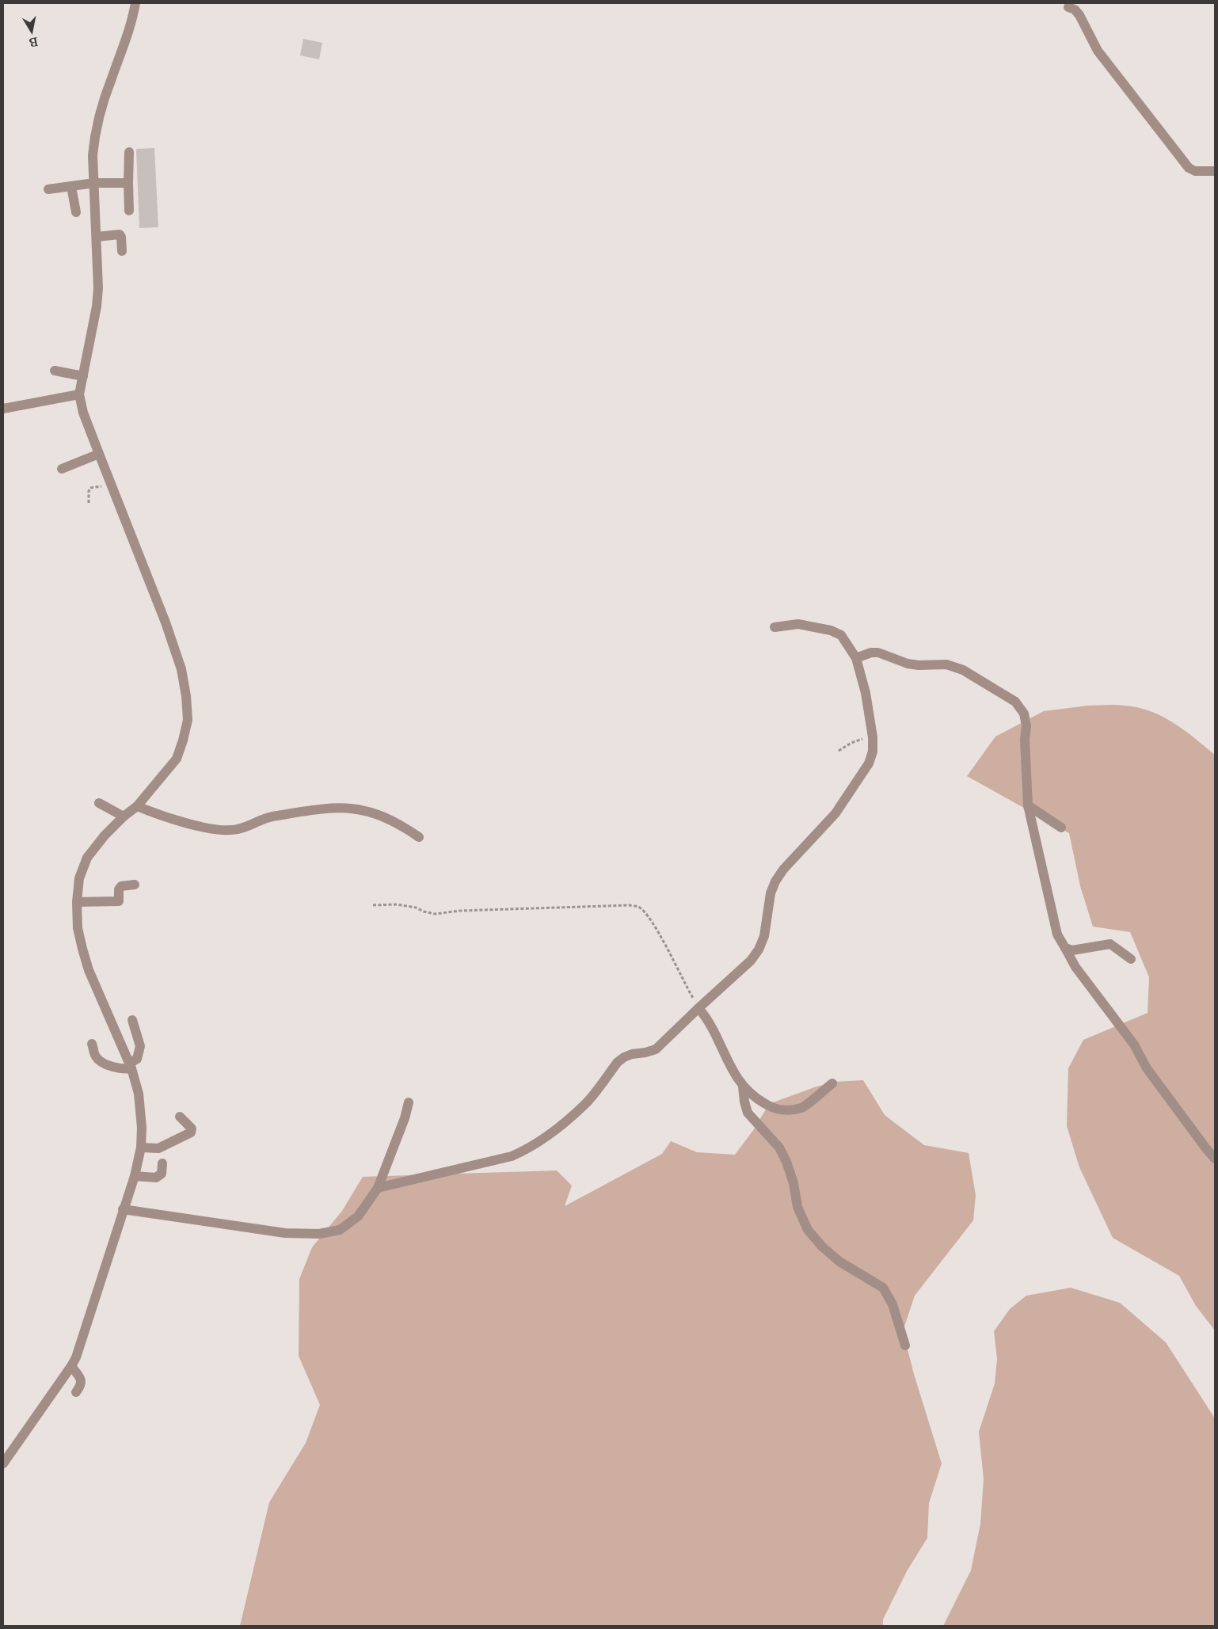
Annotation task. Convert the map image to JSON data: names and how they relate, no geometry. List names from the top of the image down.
{
  "north": "bottom"
}
